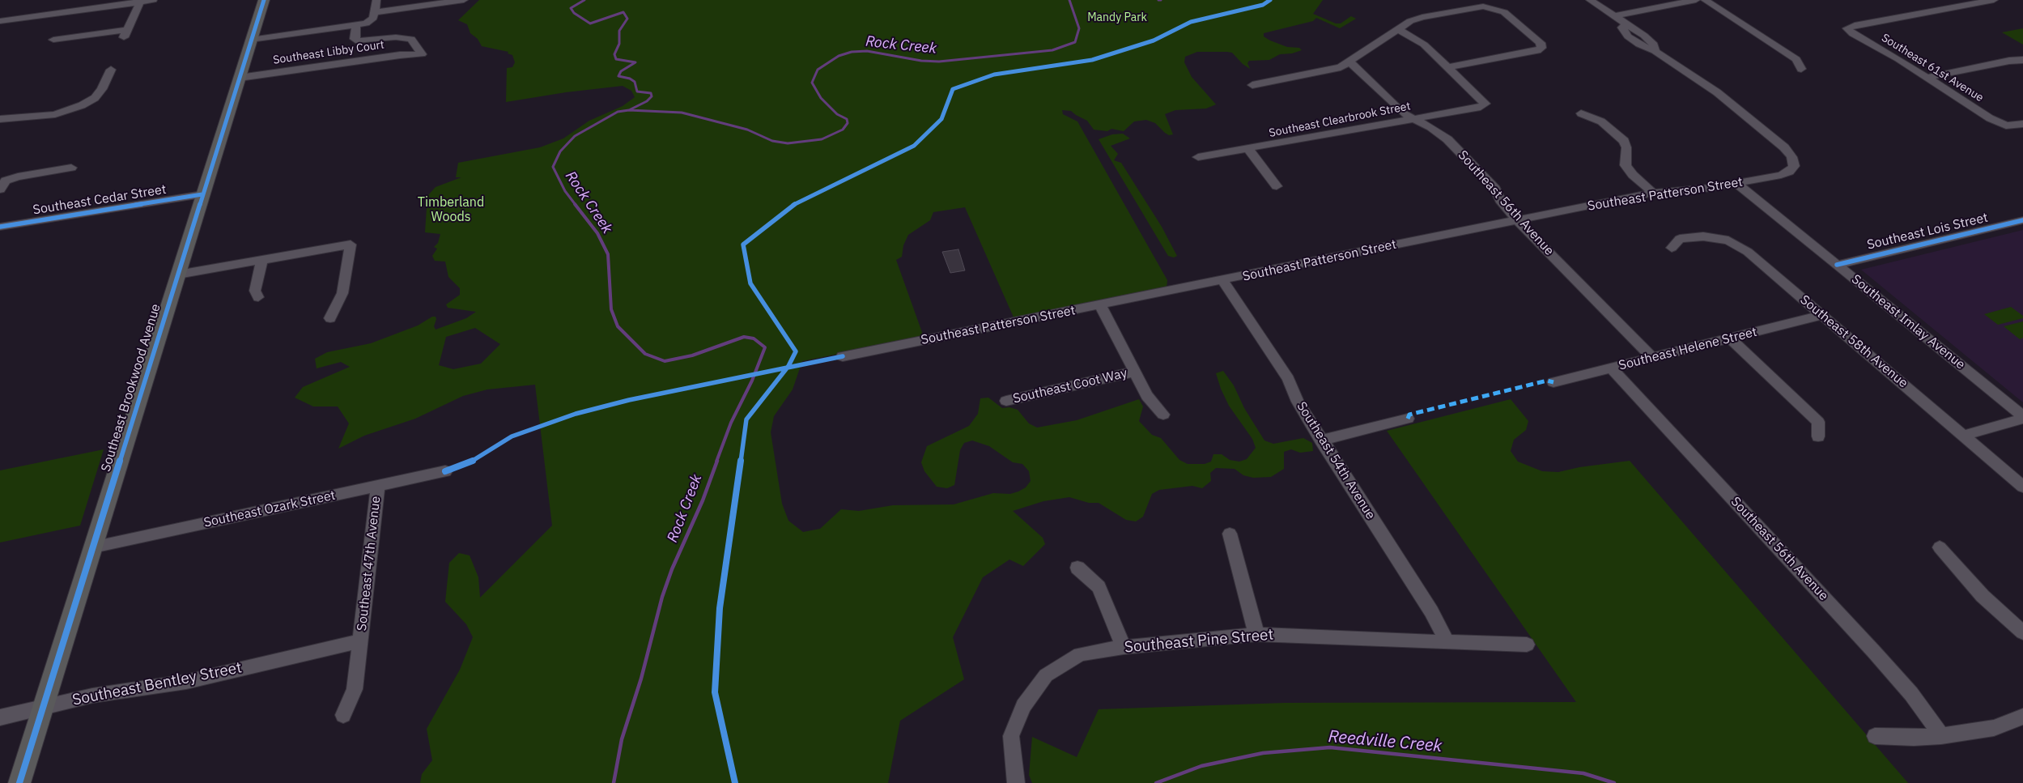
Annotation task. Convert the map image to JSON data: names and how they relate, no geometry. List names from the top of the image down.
{
  "streets": {
    "main road": ["Southeast Brookwood Avenue"],
    "street": [
      "Southeast Libby Court",
      "Southeast 61st Avenue",
      "Southeast Clearbrook Street",
      "Southeast Patterson Street",
      "Southeast Cedar Street",
      "Southeast 56th Avenue",
      "Southeast Lois Street",
      "Southeast Imlay Avenue",
      "Southeast 58th Avenue",
      "Southeast Helene Street",
      "Southeast Coot Way",
      "Southeast 54th Avenue",
      "Southeast Ozark Street",
      "Southeast 47th Avenue",
      "Southeast Pine Street",
      "Southeast Bentley Street"
    ]
  },
  "crossings": [
    ["Southeast Libby Court", "Southeast Brookwood Avenue"],
    ["Southeast Clearbrook Street", "Southeast 56th Avenue"],
    ["Southeast Patterson Street", "Southeast 56th Avenue"],
    ["Southeast Patterson Street", "Southeast Imlay Avenue"],
    ["Southeast Patterson Street", "Southeast 54th Avenue"],
    ["Southeast Cedar Street", "Southeast Brookwood Avenue"],
    ["Southeast 56th Avenue", "Southeast Helene Street"],
    ["Southeast Lois Street", "Southeast Imlay Avenue"],
    ["Southeast 58th Avenue", "Southeast Helene Street"],
    ["Southeast Brookwood Avenue", "Southeast Ozark Street"],
    ["Southeast Brookwood Avenue", "Southeast Bentley Street"],
    ["Southeast 54th Avenue", "Southeast Pine Street"],
    ["Southeast Ozark Street", "Southeast 47th Avenue"],
    ["Southeast 47th Avenue", "Southeast Bentley Street"]
  ],
  "water": ["Rock Creek", "Reedville Creek"],
  "parks": ["Mandy Park", "Timberland Woods"]
}
